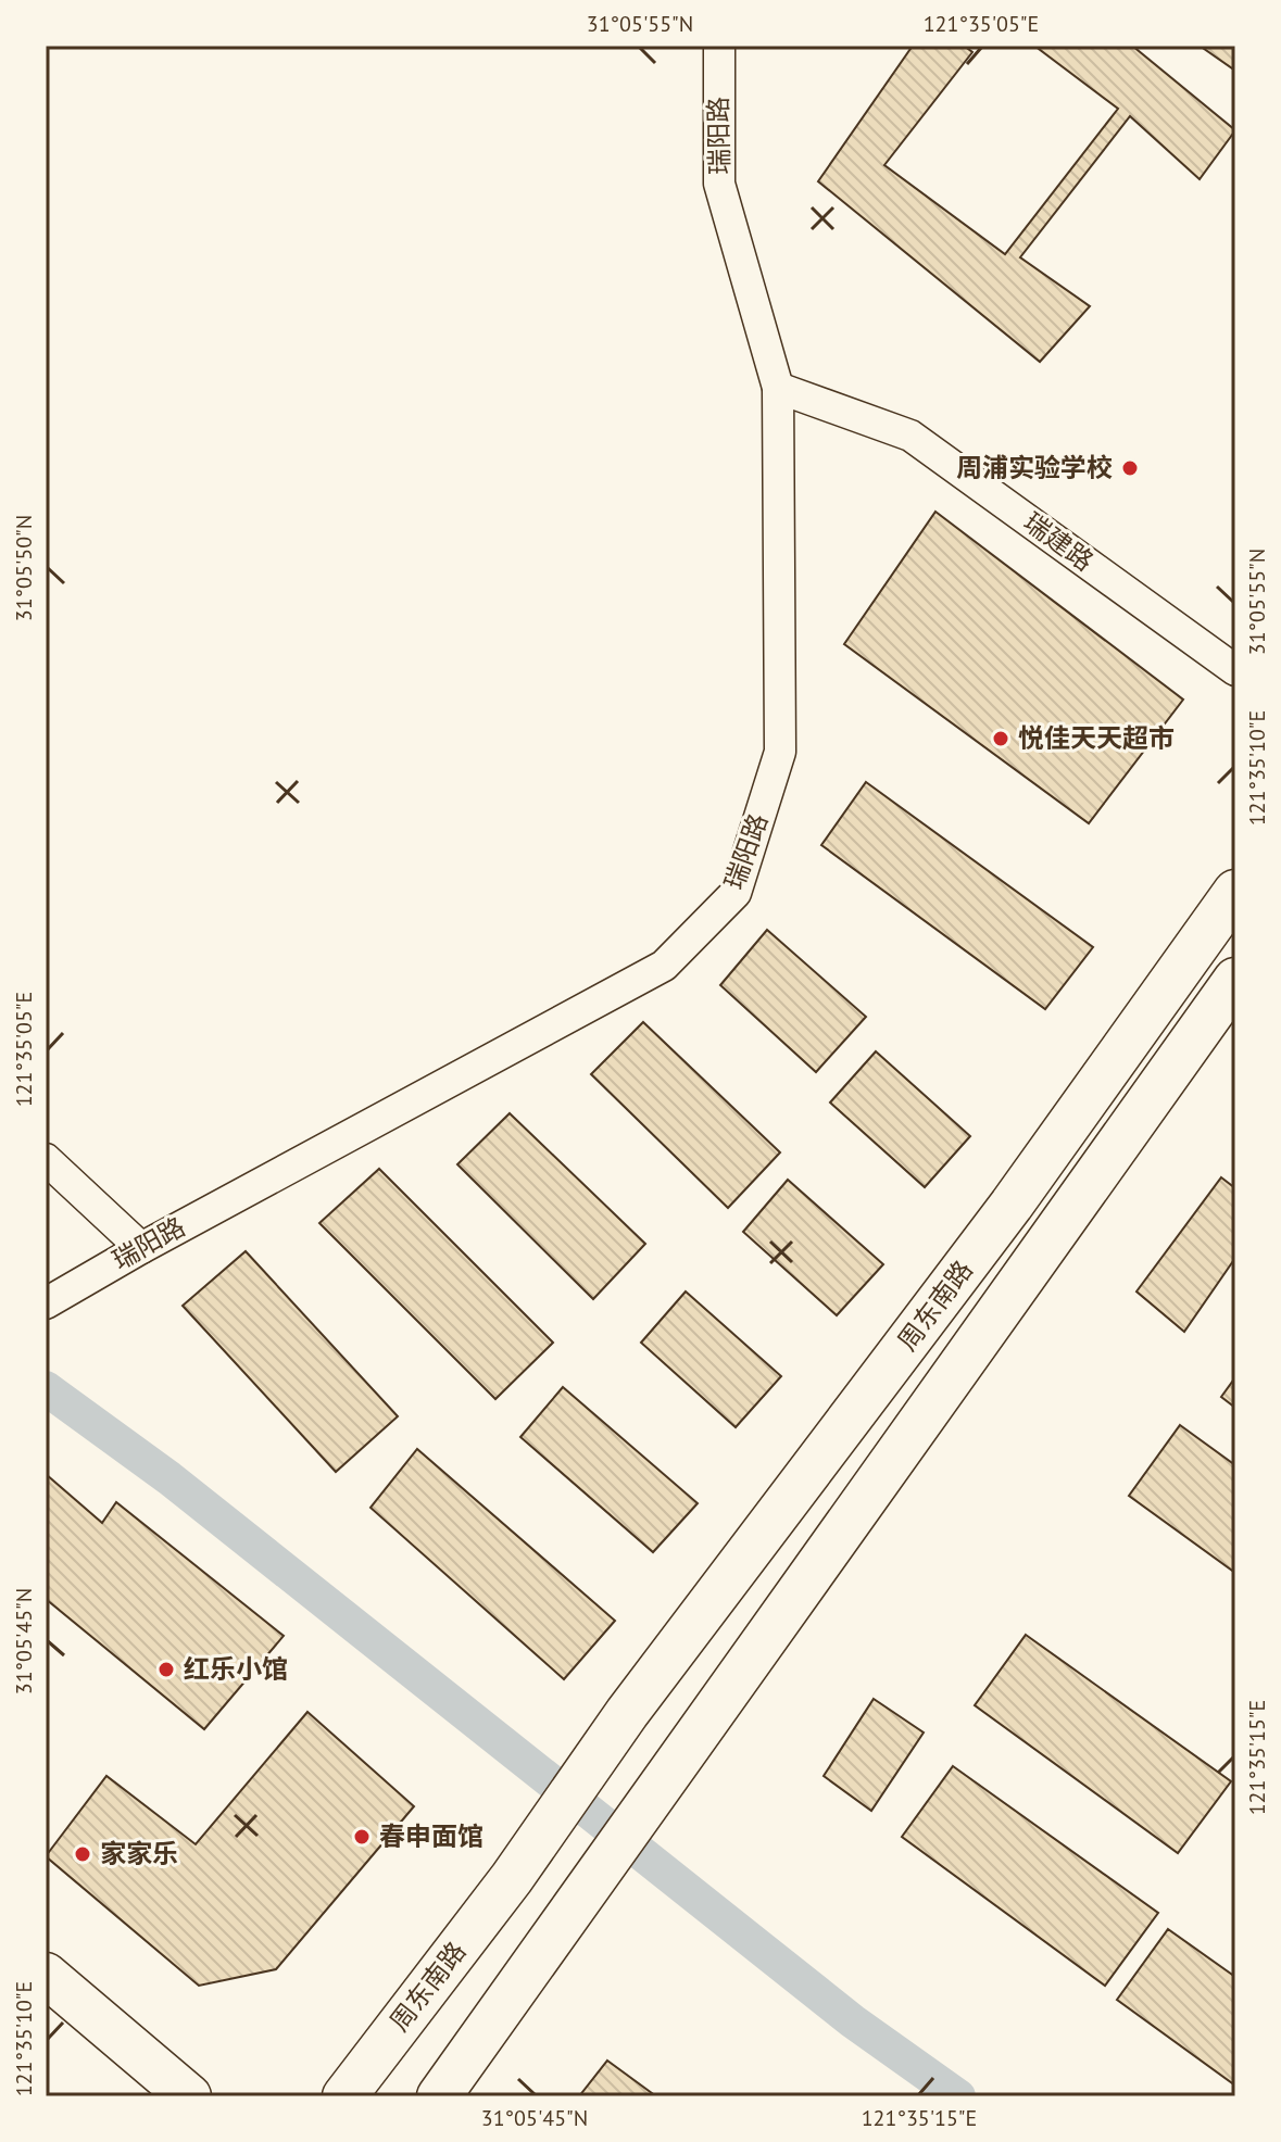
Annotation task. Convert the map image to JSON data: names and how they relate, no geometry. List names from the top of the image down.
{
  "streets": {
    "street": ["瑞阳路", "瑞建路", "周东南路"]
  },
  "crossings": [
    ["瑞阳路", "瑞建路"]
  ],
  "places": [
    "周浦实验学校",
    "悦佳天天超市",
    "红乐小馆",
    "春申面馆",
    "家家乐"
  ],
  "coordinates": [
    "31°05'55\"N",
    "121°35'05\"E",
    "31°05'50\"N",
    "121°35'10\"E",
    "31°05'45\"N",
    "121°35'15\"E"
  ]
}
